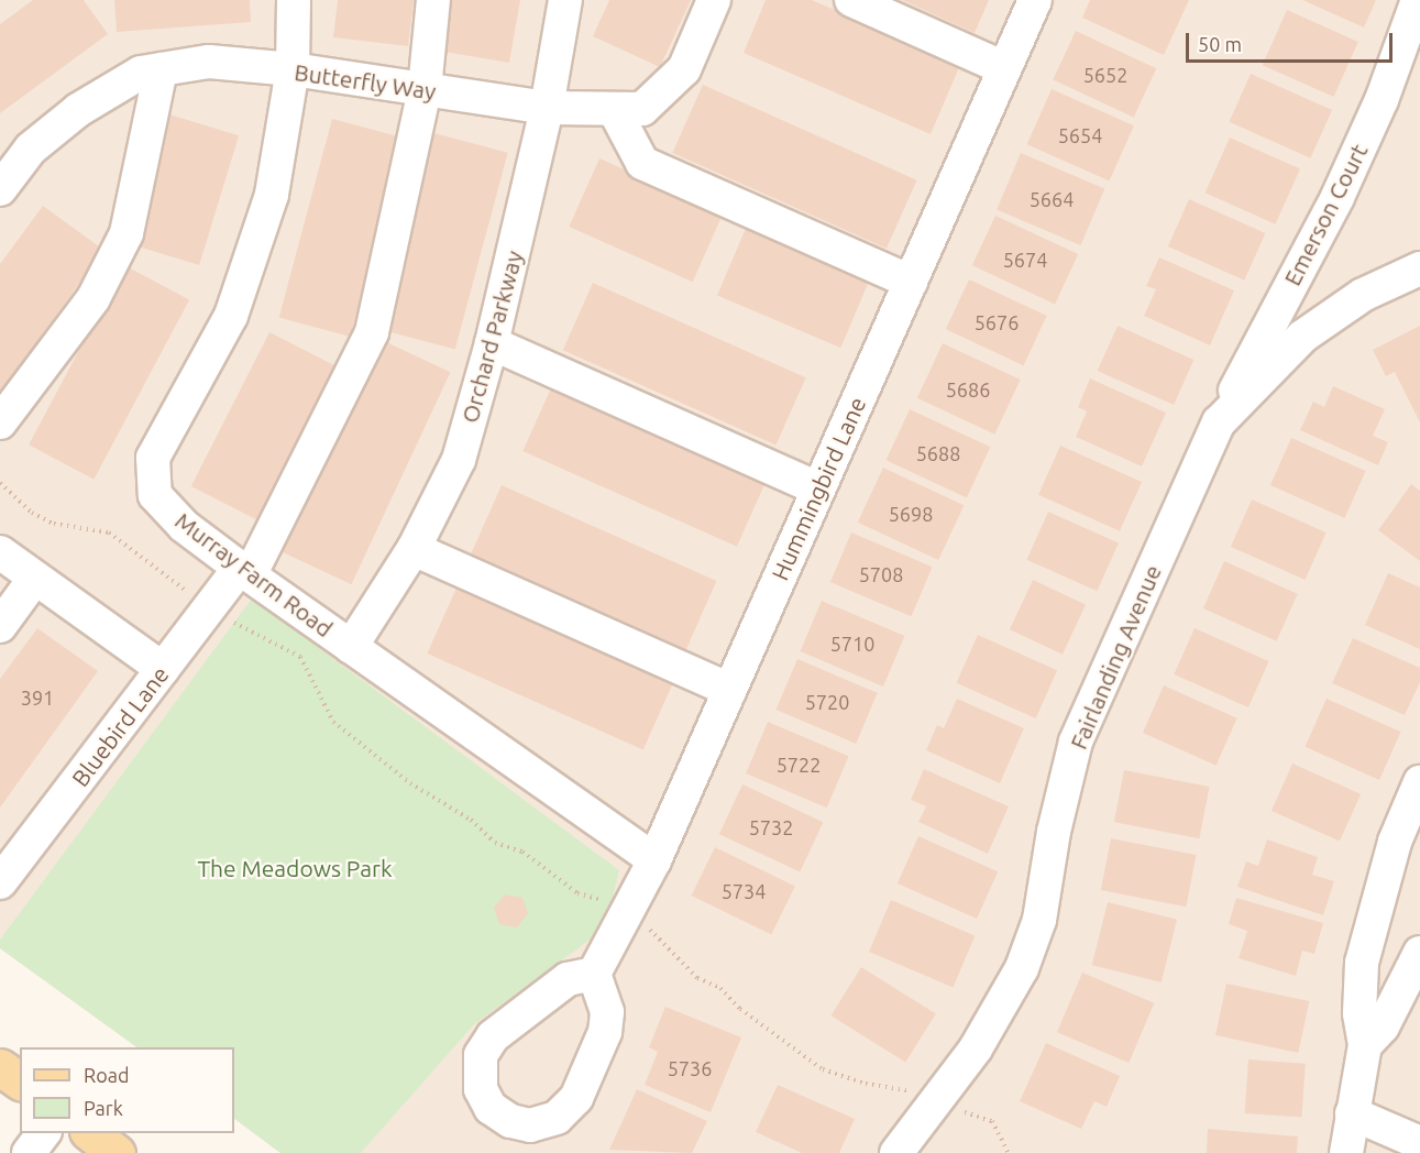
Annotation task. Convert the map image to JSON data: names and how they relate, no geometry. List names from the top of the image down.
{
  "streets": {
    "street": [
      "Butterfly Way",
      "Emerson Court",
      "Orchard Parkway",
      "Hummingbird Lane",
      "Murray Farm Road",
      "Fairlanding Avenue",
      "Bluebird Lane"
    ]
  },
  "crossings": [
    ["Butterfly Way", "Orchard Parkway"],
    ["Butterfly Way", "Murray Farm Road"],
    ["Butterfly Way", "Bluebird Lane"],
    ["Emerson Court", "Fairlanding Avenue"],
    ["Orchard Parkway", "Murray Farm Road"],
    ["Hummingbird Lane", "Murray Farm Road"],
    ["Murray Farm Road", "Bluebird Lane"]
  ],
  "parks": ["The Meadows Park"],
  "house_numbers": [
    "5652",
    "5654",
    "5664",
    "5674",
    "5676",
    "5686",
    "5688",
    "5698",
    "5708",
    "5710",
    "391",
    "5720",
    "5722",
    "5732",
    "5734",
    "5736"
  ],
  "legend": ["Road", "Park"],
  "scale_bar": "50 m"
}
